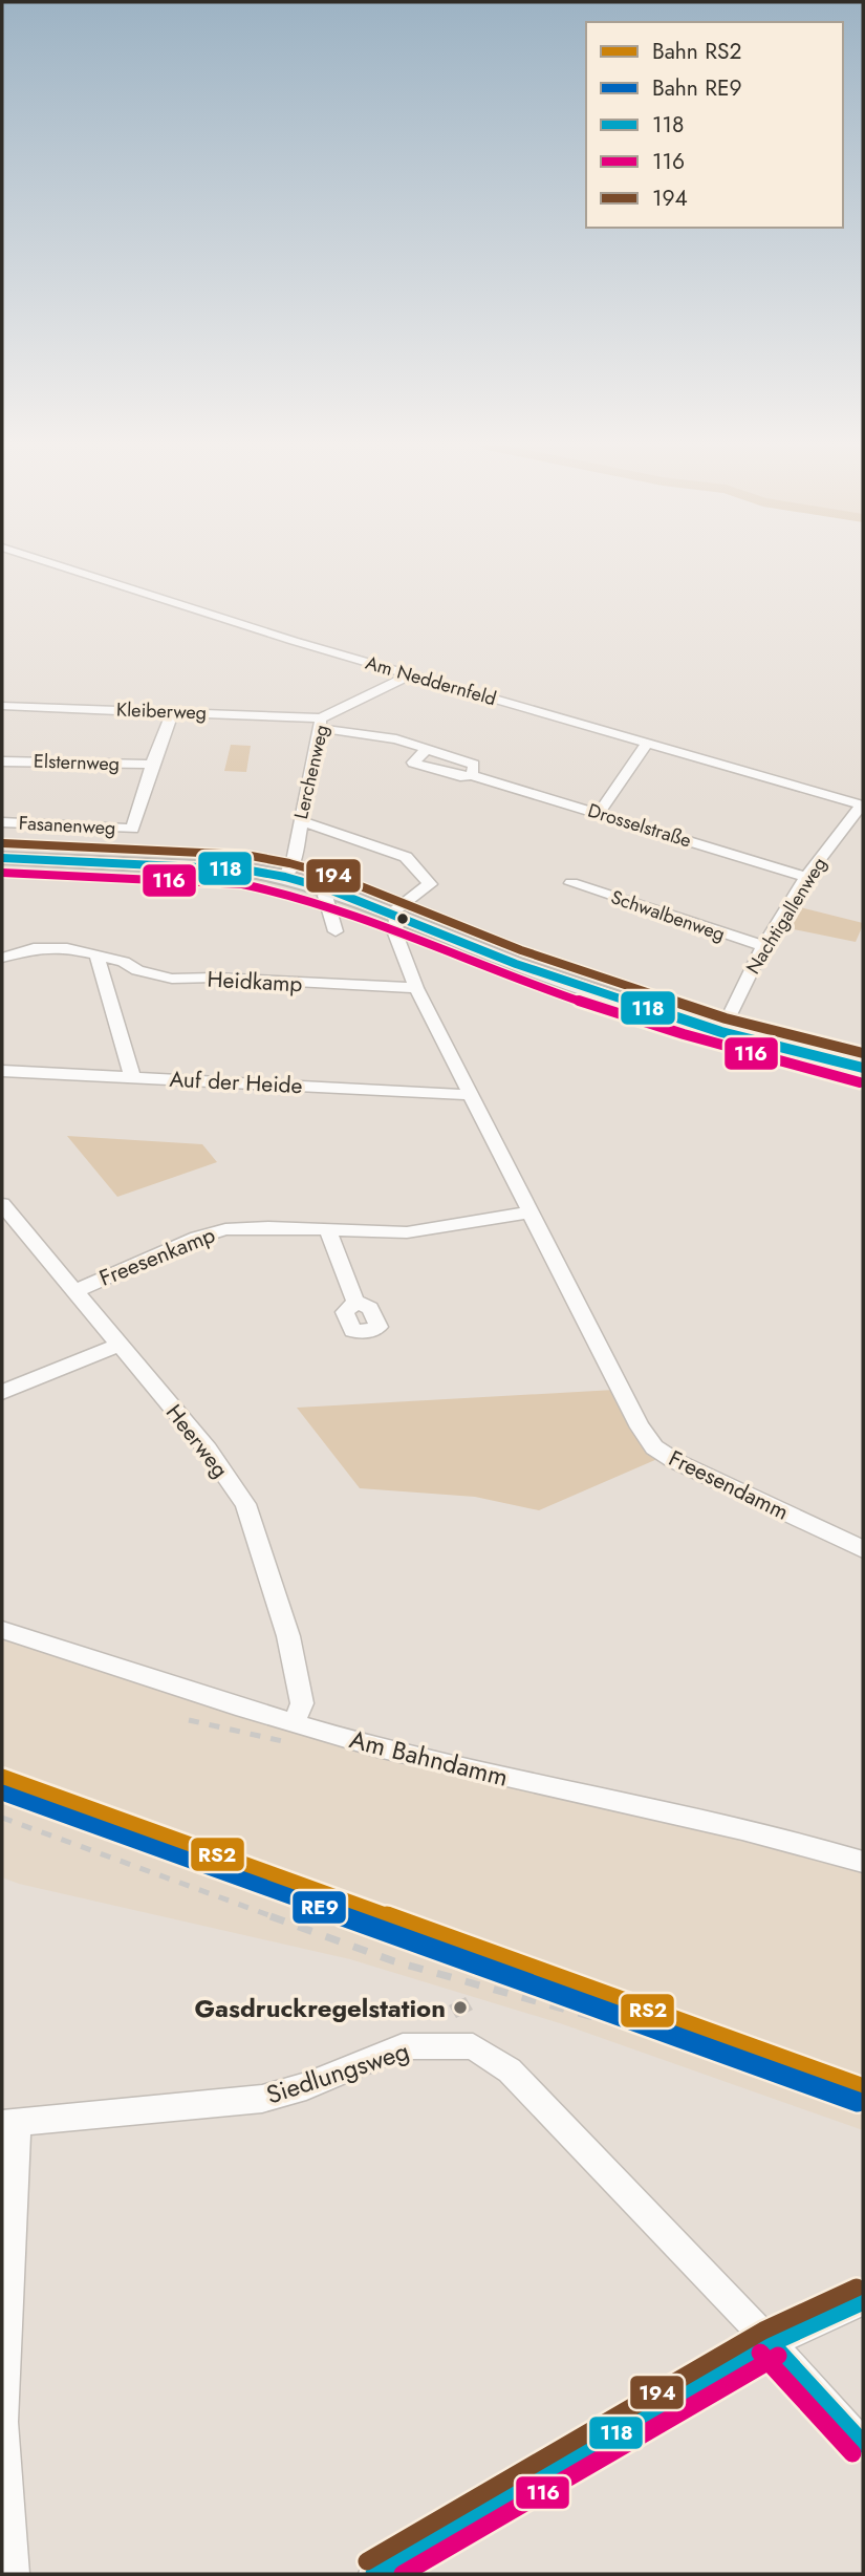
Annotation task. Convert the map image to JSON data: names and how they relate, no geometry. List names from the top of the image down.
{
  "streets": {
    "street": [
      "Am Neddernfeld",
      "Kleiberweg",
      "Elsternweg",
      "Lerchenweg",
      "Fasanenweg",
      "Drosselstraße",
      "Schwalbenweg",
      "Nachtigallenweg",
      "Heidkamp",
      "Auf der Heide",
      "Freesenkamp",
      "Heerweg",
      "Freesendamm",
      "Am Bahndamm",
      "Siedlungsweg"
    ]
  },
  "crossings": [
    ["Am Neddernfeld", "Lerchenweg"],
    ["Am Neddernfeld", "Nachtigallenweg"],
    ["Kleiberweg", "Lerchenweg"],
    ["Kleiberweg", "Drosselstraße"],
    ["Elsternweg", "Fasanenweg"],
    ["Lerchenweg", "Drosselstraße"],
    ["Drosselstraße", "Nachtigallenweg"],
    ["Schwalbenweg", "Nachtigallenweg"],
    ["Heidkamp", "Freesendamm"],
    ["Auf der Heide", "Freesendamm"],
    ["Freesenkamp", "Heerweg"],
    ["Freesenkamp", "Freesendamm"],
    ["Heerweg", "Am Bahndamm"]
  ],
  "places": ["Gasdruckregelstation"],
  "lines": [
    "transit line 194",
    "transit line 118",
    "transit line 116",
    "rail line RS2",
    "rail line RE9"
  ],
  "legend": [
    "Bahn RS2",
    "Bahn RE9",
    "118",
    "116",
    "194"
  ]
}
